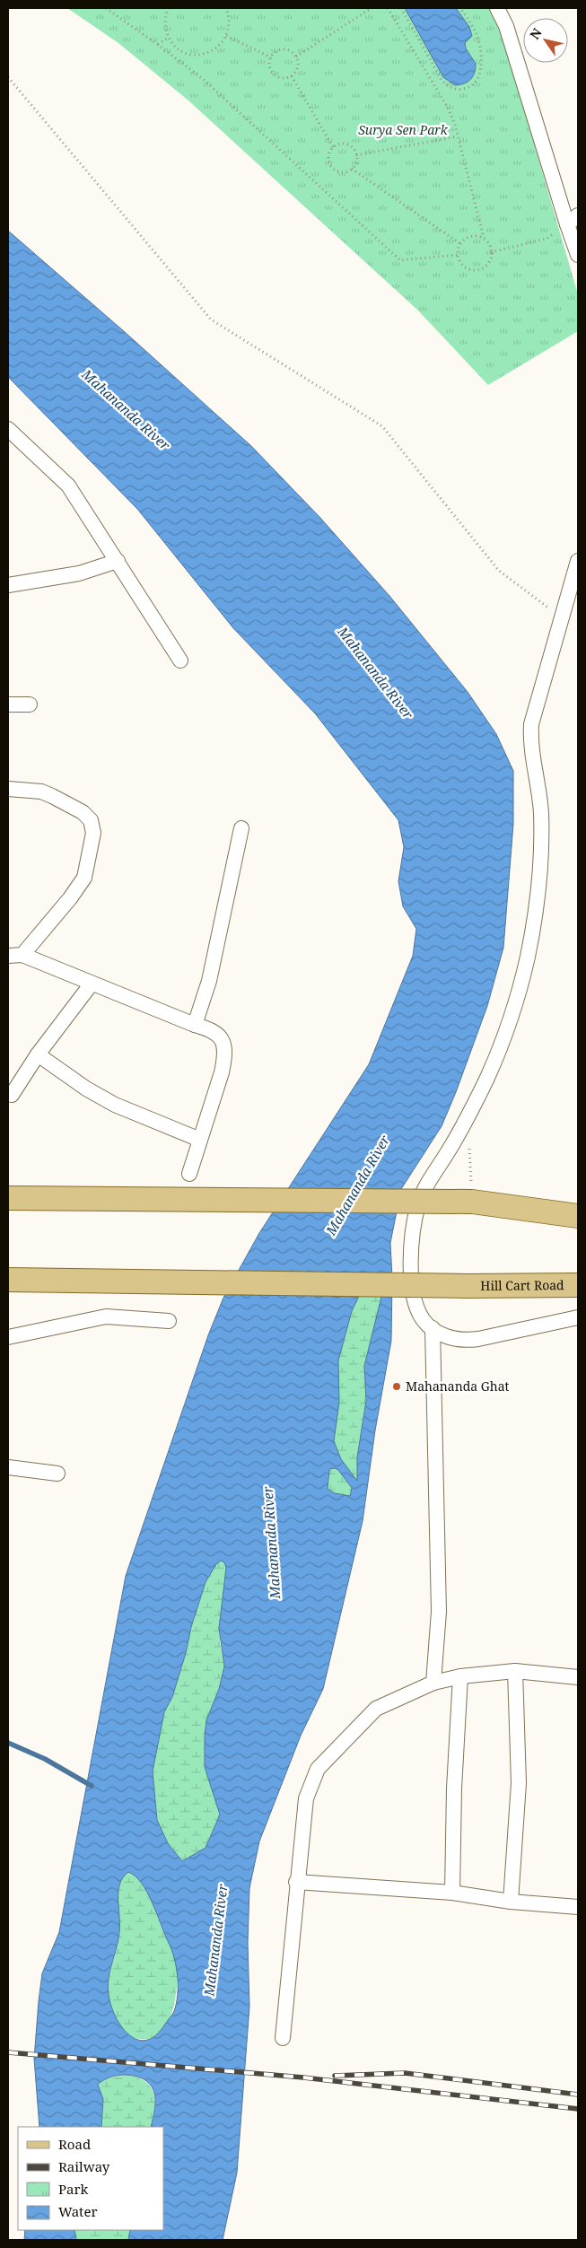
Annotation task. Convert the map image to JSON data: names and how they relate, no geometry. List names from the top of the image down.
{
  "streets": {
    "main road": ["Hill Cart Road"]
  },
  "water": ["Mahananda River"],
  "parks": ["Surya Sen Park"],
  "places": ["Mahananda Ghat"],
  "legend": [
    "Road",
    "Railway",
    "Park",
    "Water"
  ],
  "north": "top left"
}
